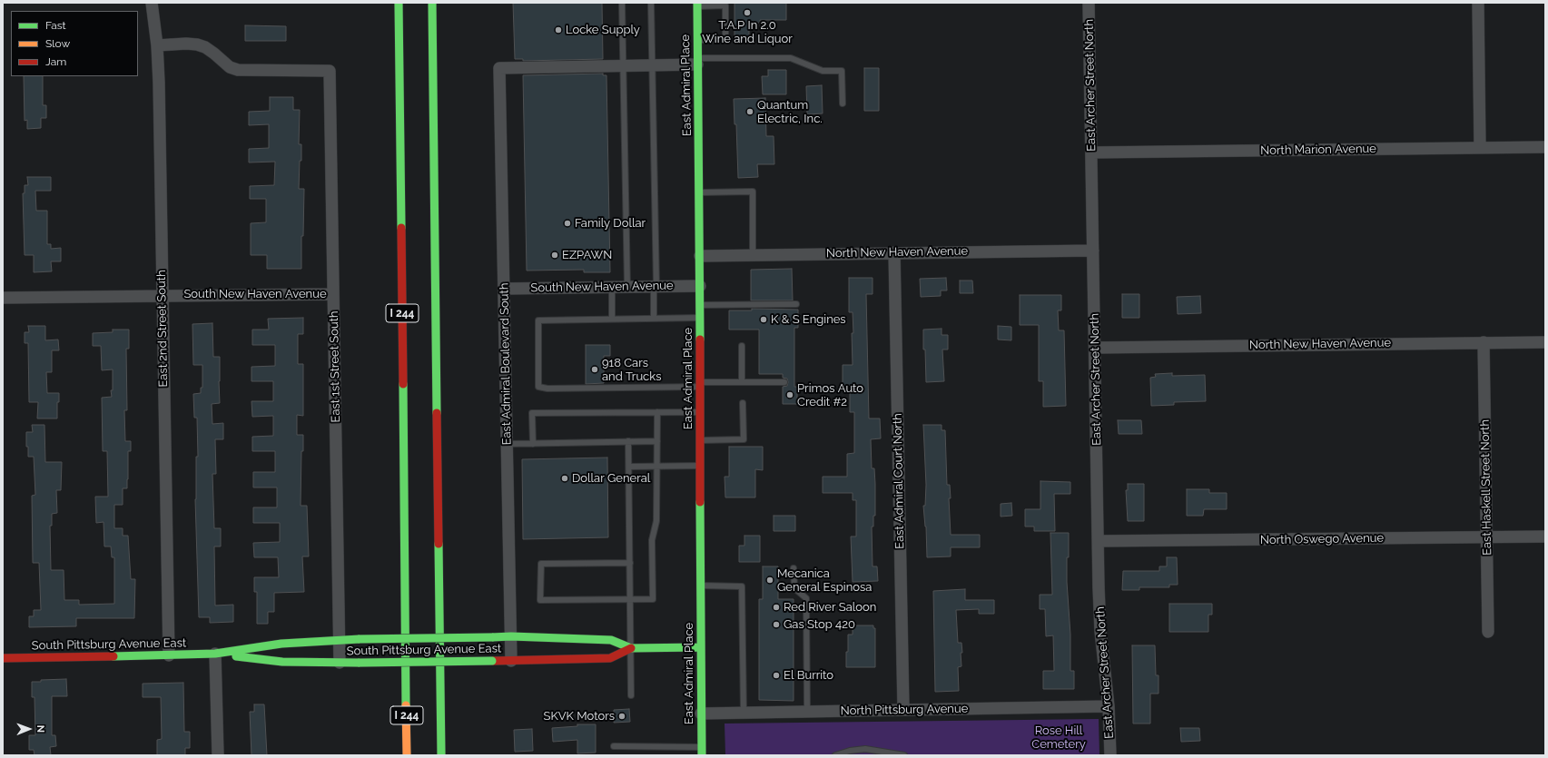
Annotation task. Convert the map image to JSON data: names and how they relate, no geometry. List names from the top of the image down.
{
  "streets": {
    "main road": ["East Admiral Place", "I 244", "South Pittsburg Avenue East"],
    "street": [
      "East Archer Street North",
      "North Marion Avenue",
      "North New Haven Avenue",
      "South New Haven Avenue",
      "East 2nd Street South",
      "East Admiral Boulevard South",
      "East 1st Street South",
      "East Admiral Court North",
      "East Haskell Street North",
      "North Oswego Avenue",
      "North Pittsburg Avenue"
    ]
  },
  "crossings": [
    ["East Admiral Place", "North New Haven Avenue"],
    ["East Admiral Place", "South New Haven Avenue"],
    ["East Admiral Place", "South Pittsburg Avenue East"],
    ["East Admiral Place", "North Pittsburg Avenue"],
    ["East Archer Street North", "North Marion Avenue"],
    ["East Archer Street North", "North New Haven Avenue"],
    ["East Archer Street North", "North Oswego Avenue"],
    ["East Archer Street North", "North Pittsburg Avenue"],
    ["North New Haven Avenue", "East Admiral Court North"],
    ["North New Haven Avenue", "East Haskell Street North"],
    ["South New Haven Avenue", "East 2nd Street South"],
    ["South New Haven Avenue", "East Admiral Boulevard South"],
    ["South New Haven Avenue", "East 1st Street South"],
    ["East 2nd Street South", "East 1st Street South"],
    ["East 2nd Street South", "South Pittsburg Avenue East"],
    ["East Admiral Boulevard South", "South Pittsburg Avenue East"],
    ["East 1st Street South", "South Pittsburg Avenue East"],
    ["East Admiral Court North", "North Pittsburg Avenue"],
    ["East Haskell Street North", "North Oswego Avenue"]
  ],
  "parks": ["Rose Hill Cemetery"],
  "places": [
    "T.A.P In 2.0 Wine and Liquor",
    "Locke Supply",
    "Quantum Electric, Inc.",
    "Family Dollar",
    "EZPAWN",
    "K & S Engines",
    "918 Cars and Trucks",
    "Primos Auto Credit #2",
    "Dollar General",
    "Mecanica General Espinosa",
    "Red River Saloon",
    "Gas Stop 420",
    "El Burrito",
    "SKVK Motors"
  ],
  "legend": ["Fast", "Slow", "Jam"],
  "north": "right"
}
